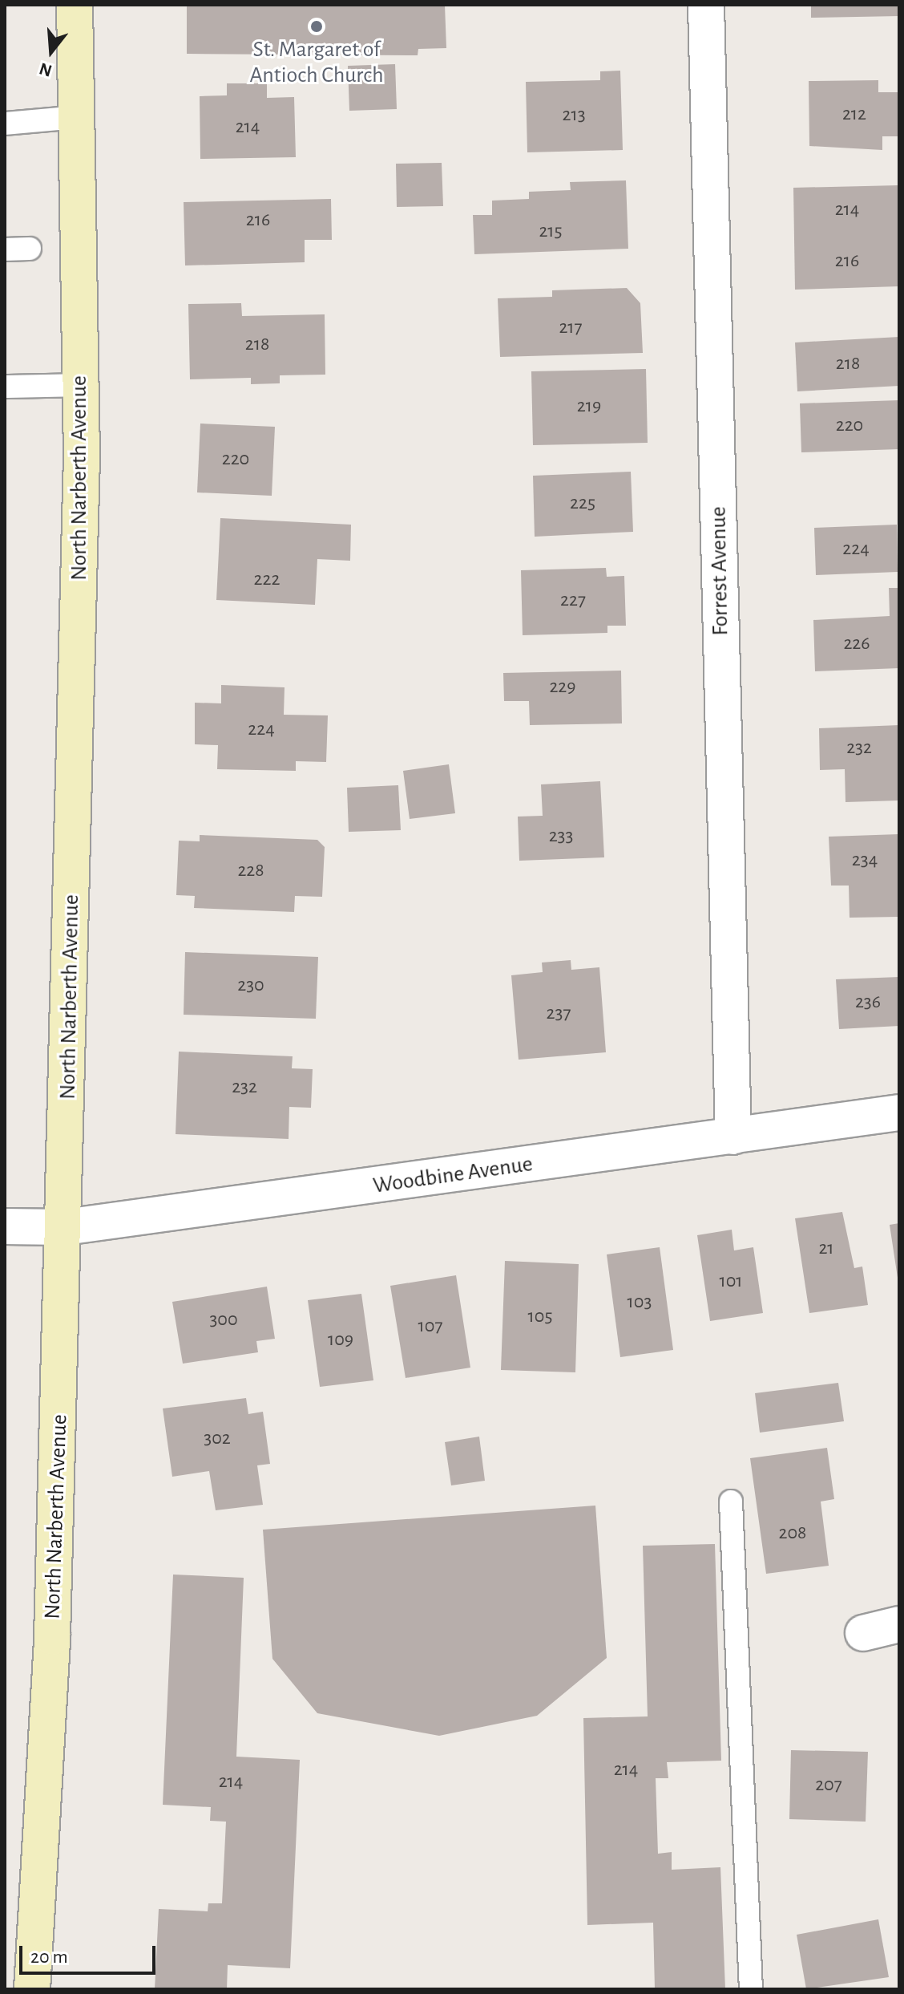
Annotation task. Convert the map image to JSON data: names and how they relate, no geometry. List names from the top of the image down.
{
  "streets": {
    "street": ["North Narberth Avenue", "Forrest Avenue", "Woodbine Avenue"]
  },
  "crossings": [
    ["North Narberth Avenue", "Woodbine Avenue"],
    ["Forrest Avenue", "Woodbine Avenue"]
  ],
  "places": ["St. Margaret of Antioch Church"],
  "house_numbers": [
    "212",
    "213",
    "214",
    "214",
    "216",
    "215",
    "216",
    "217",
    "218",
    "218",
    "219",
    "220",
    "220",
    "225",
    "224",
    "222",
    "227",
    "226",
    "229",
    "224",
    "232",
    "233",
    "234",
    "228",
    "230",
    "236",
    "237",
    "232",
    "21",
    "101",
    "103",
    "105",
    "300",
    "107",
    "109",
    "302",
    "208",
    "214",
    "214",
    "207"
  ],
  "scale_bar": "20 m",
  "north": "bottom"
}
